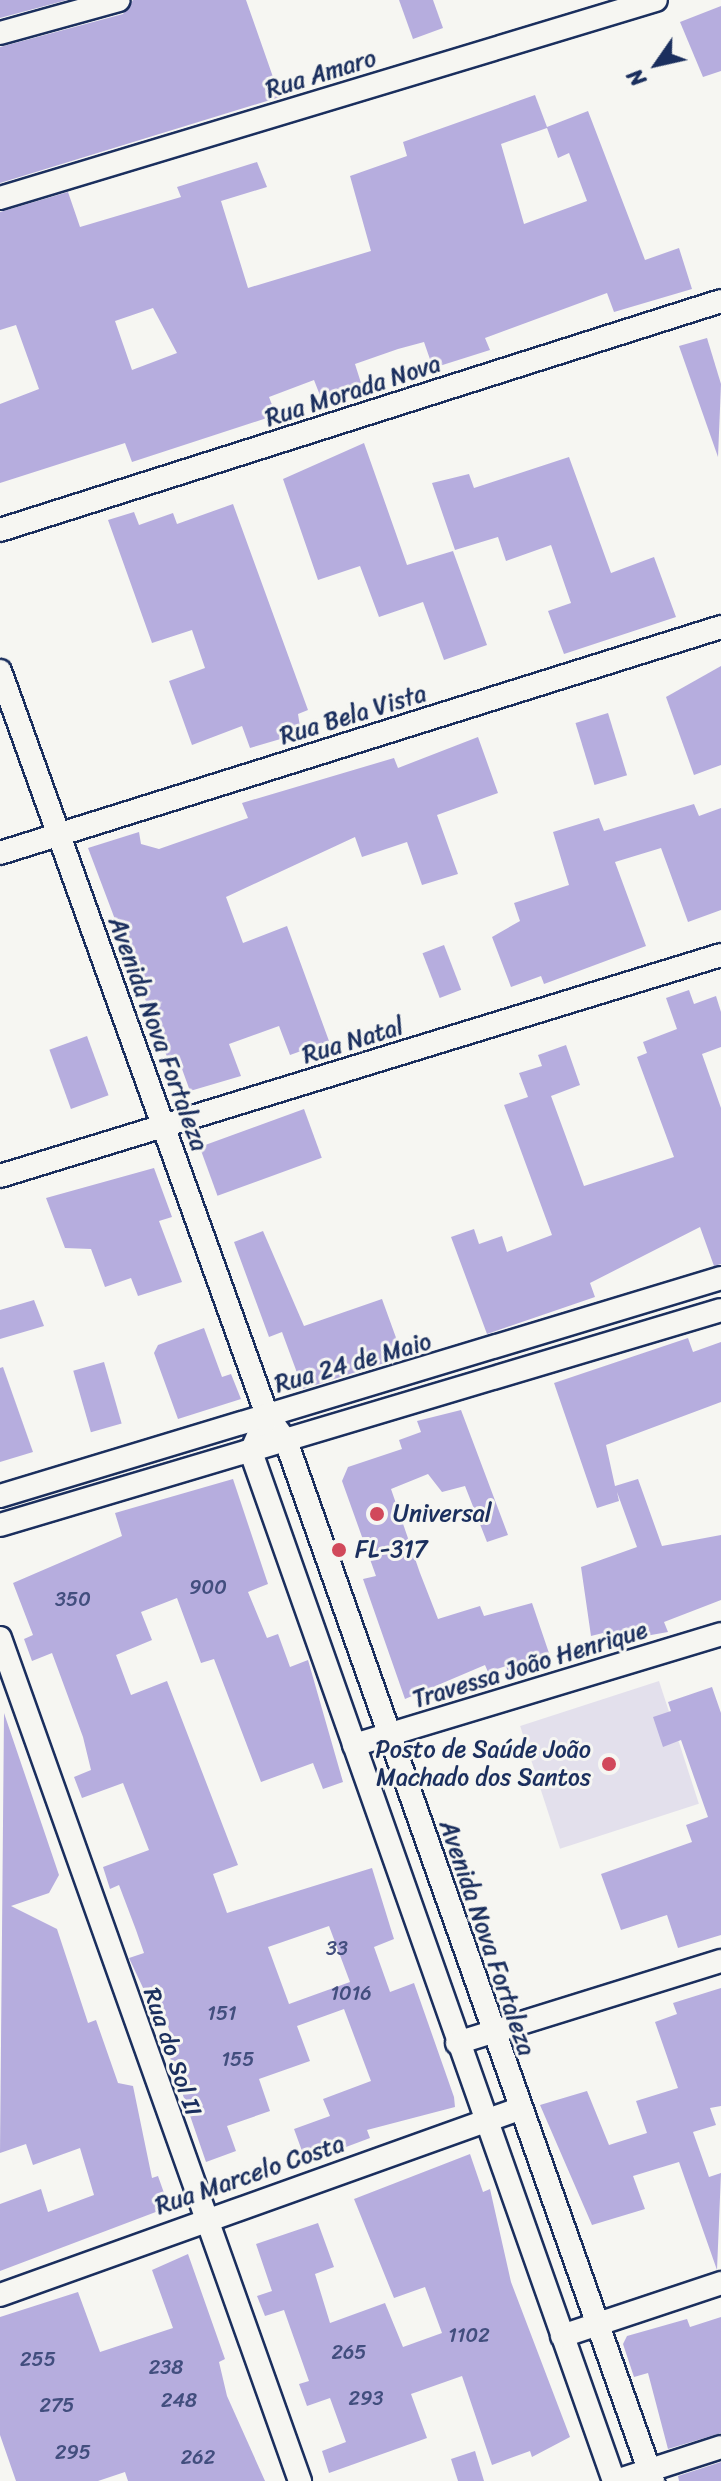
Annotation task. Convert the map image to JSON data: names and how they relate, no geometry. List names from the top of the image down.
{
  "streets": {
    "street": [
      "Rua Amaro",
      "Rua Morada Nova",
      "Rua Bela Vista",
      "Avenida Nova Fortaleza",
      "Rua Natal",
      "Rua 24 de Maio",
      "Travessa João Henrique",
      "Rua do Sol II",
      "Rua Marcelo Costa"
    ]
  },
  "crossings": [
    ["Rua Bela Vista", "Avenida Nova Fortaleza"],
    ["Avenida Nova Fortaleza", "Rua Natal"],
    ["Avenida Nova Fortaleza", "Rua 24 de Maio"],
    ["Avenida Nova Fortaleza", "Travessa João Henrique"],
    ["Avenida Nova Fortaleza", "Rua Marcelo Costa"],
    ["Rua do Sol II", "Rua Marcelo Costa"]
  ],
  "places": ["Universal", "FL-317", "Posto de Saúde João Machado dos Santos"],
  "house_numbers": [
    "900",
    "350",
    "33",
    "1016",
    "151",
    "155",
    "1102",
    "265",
    "255",
    "238",
    "293",
    "248",
    "275",
    "295",
    "262"
  ],
  "north": "bottom left"
}
